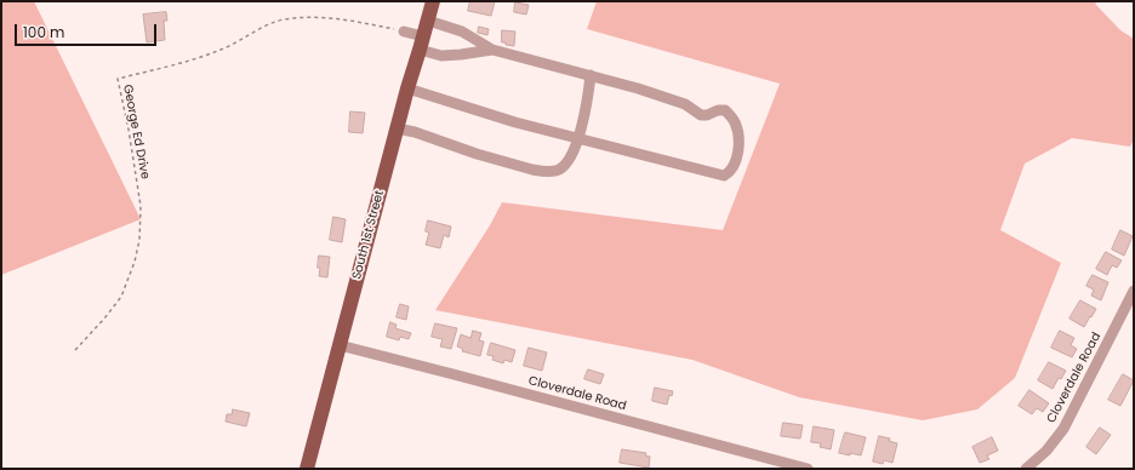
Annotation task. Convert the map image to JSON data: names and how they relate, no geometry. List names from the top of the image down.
{
  "streets": {
    "main road": ["South 1st Street"],
    "street": ["Cloverdale Road"],
    "path": ["George Ed Drive"]
  },
  "crossings": [
    ["South 1st Street", "Cloverdale Road"]
  ],
  "scale_bar": "100 m"
}
